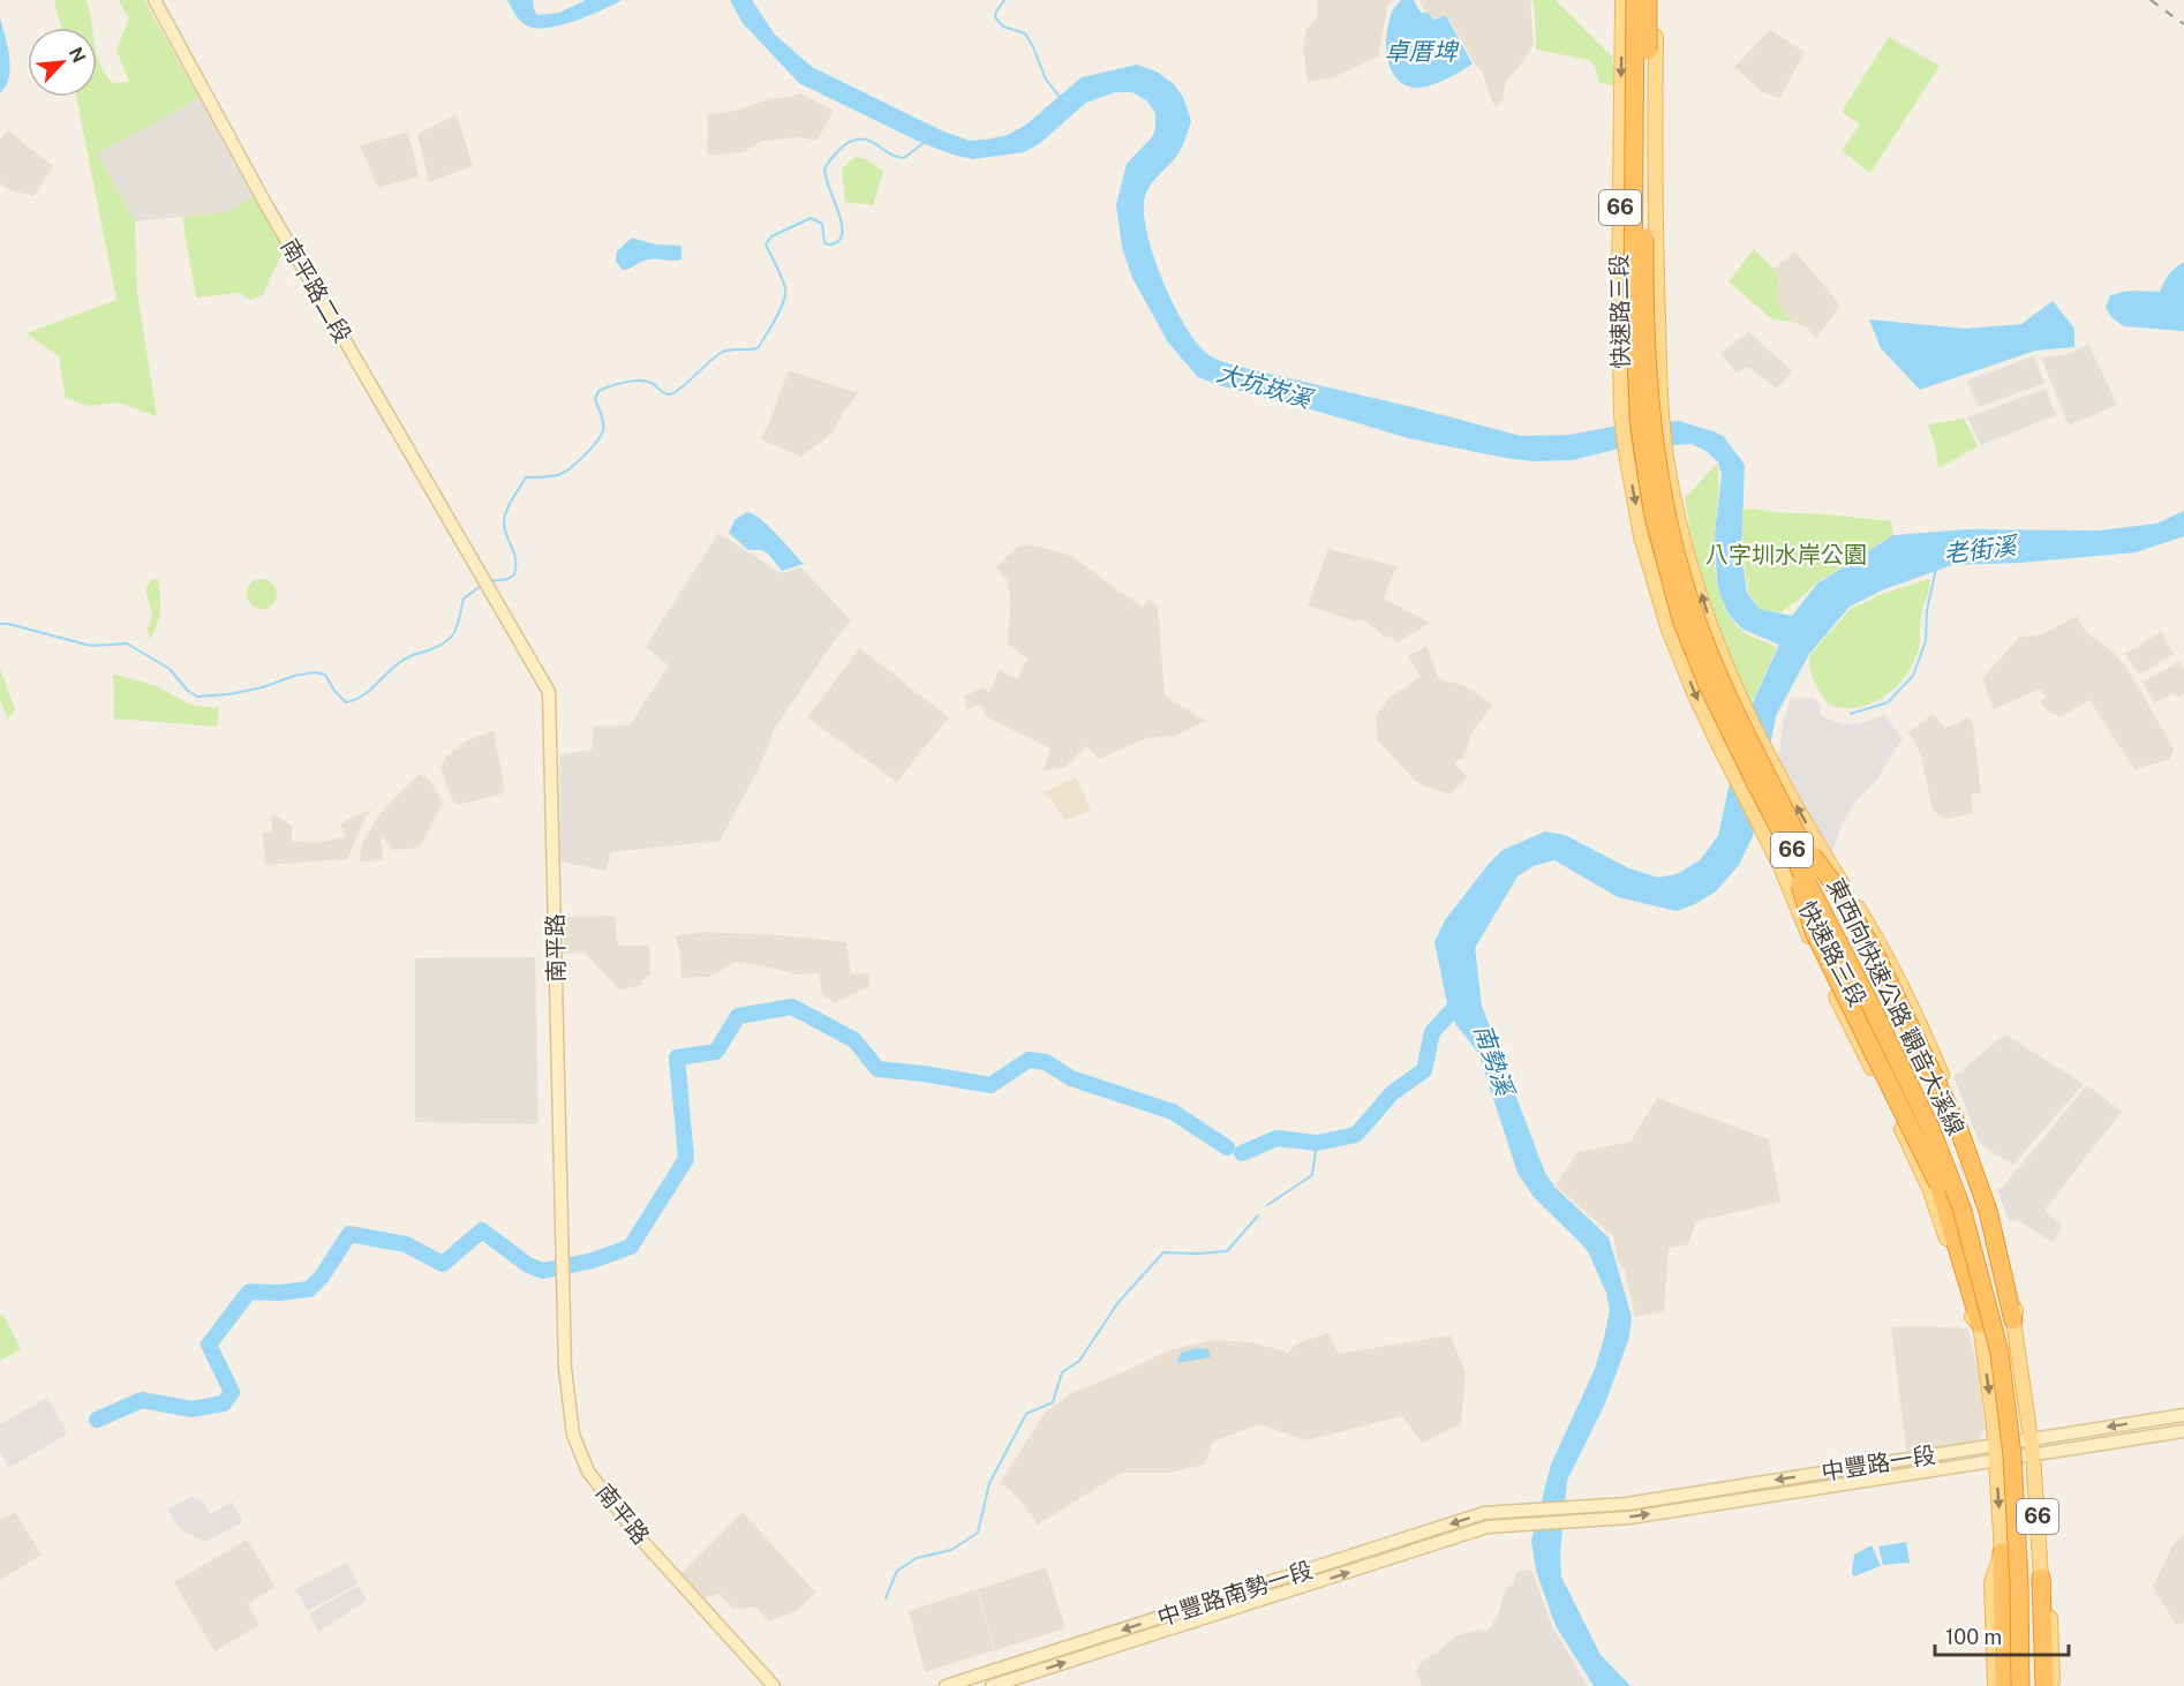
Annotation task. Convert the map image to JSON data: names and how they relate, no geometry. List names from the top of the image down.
{
  "streets": {
    "highway": ["66", "東西向快速公路 觀音大溪線"],
    "main road": ["快速路三段"],
    "street": [
      "南平路二段",
      "南平路",
      "中豐路一段",
      "中豐路南勢一段"
    ]
  },
  "crossings": [
    ["南平路二段", "南平路"],
    ["快速路三段", "東西向快速公路 觀音大溪線"],
    ["快速路三段", "中豐路一段"],
    ["中豐路一段", "中豐路南勢一段"]
  ],
  "water": [
    "卓厝埤",
    "大坑崁溪",
    "老街溪",
    "南勢溪"
  ],
  "parks": ["八字圳水岸公園"],
  "scale_bar": "100 m",
  "north": "top right"
}
